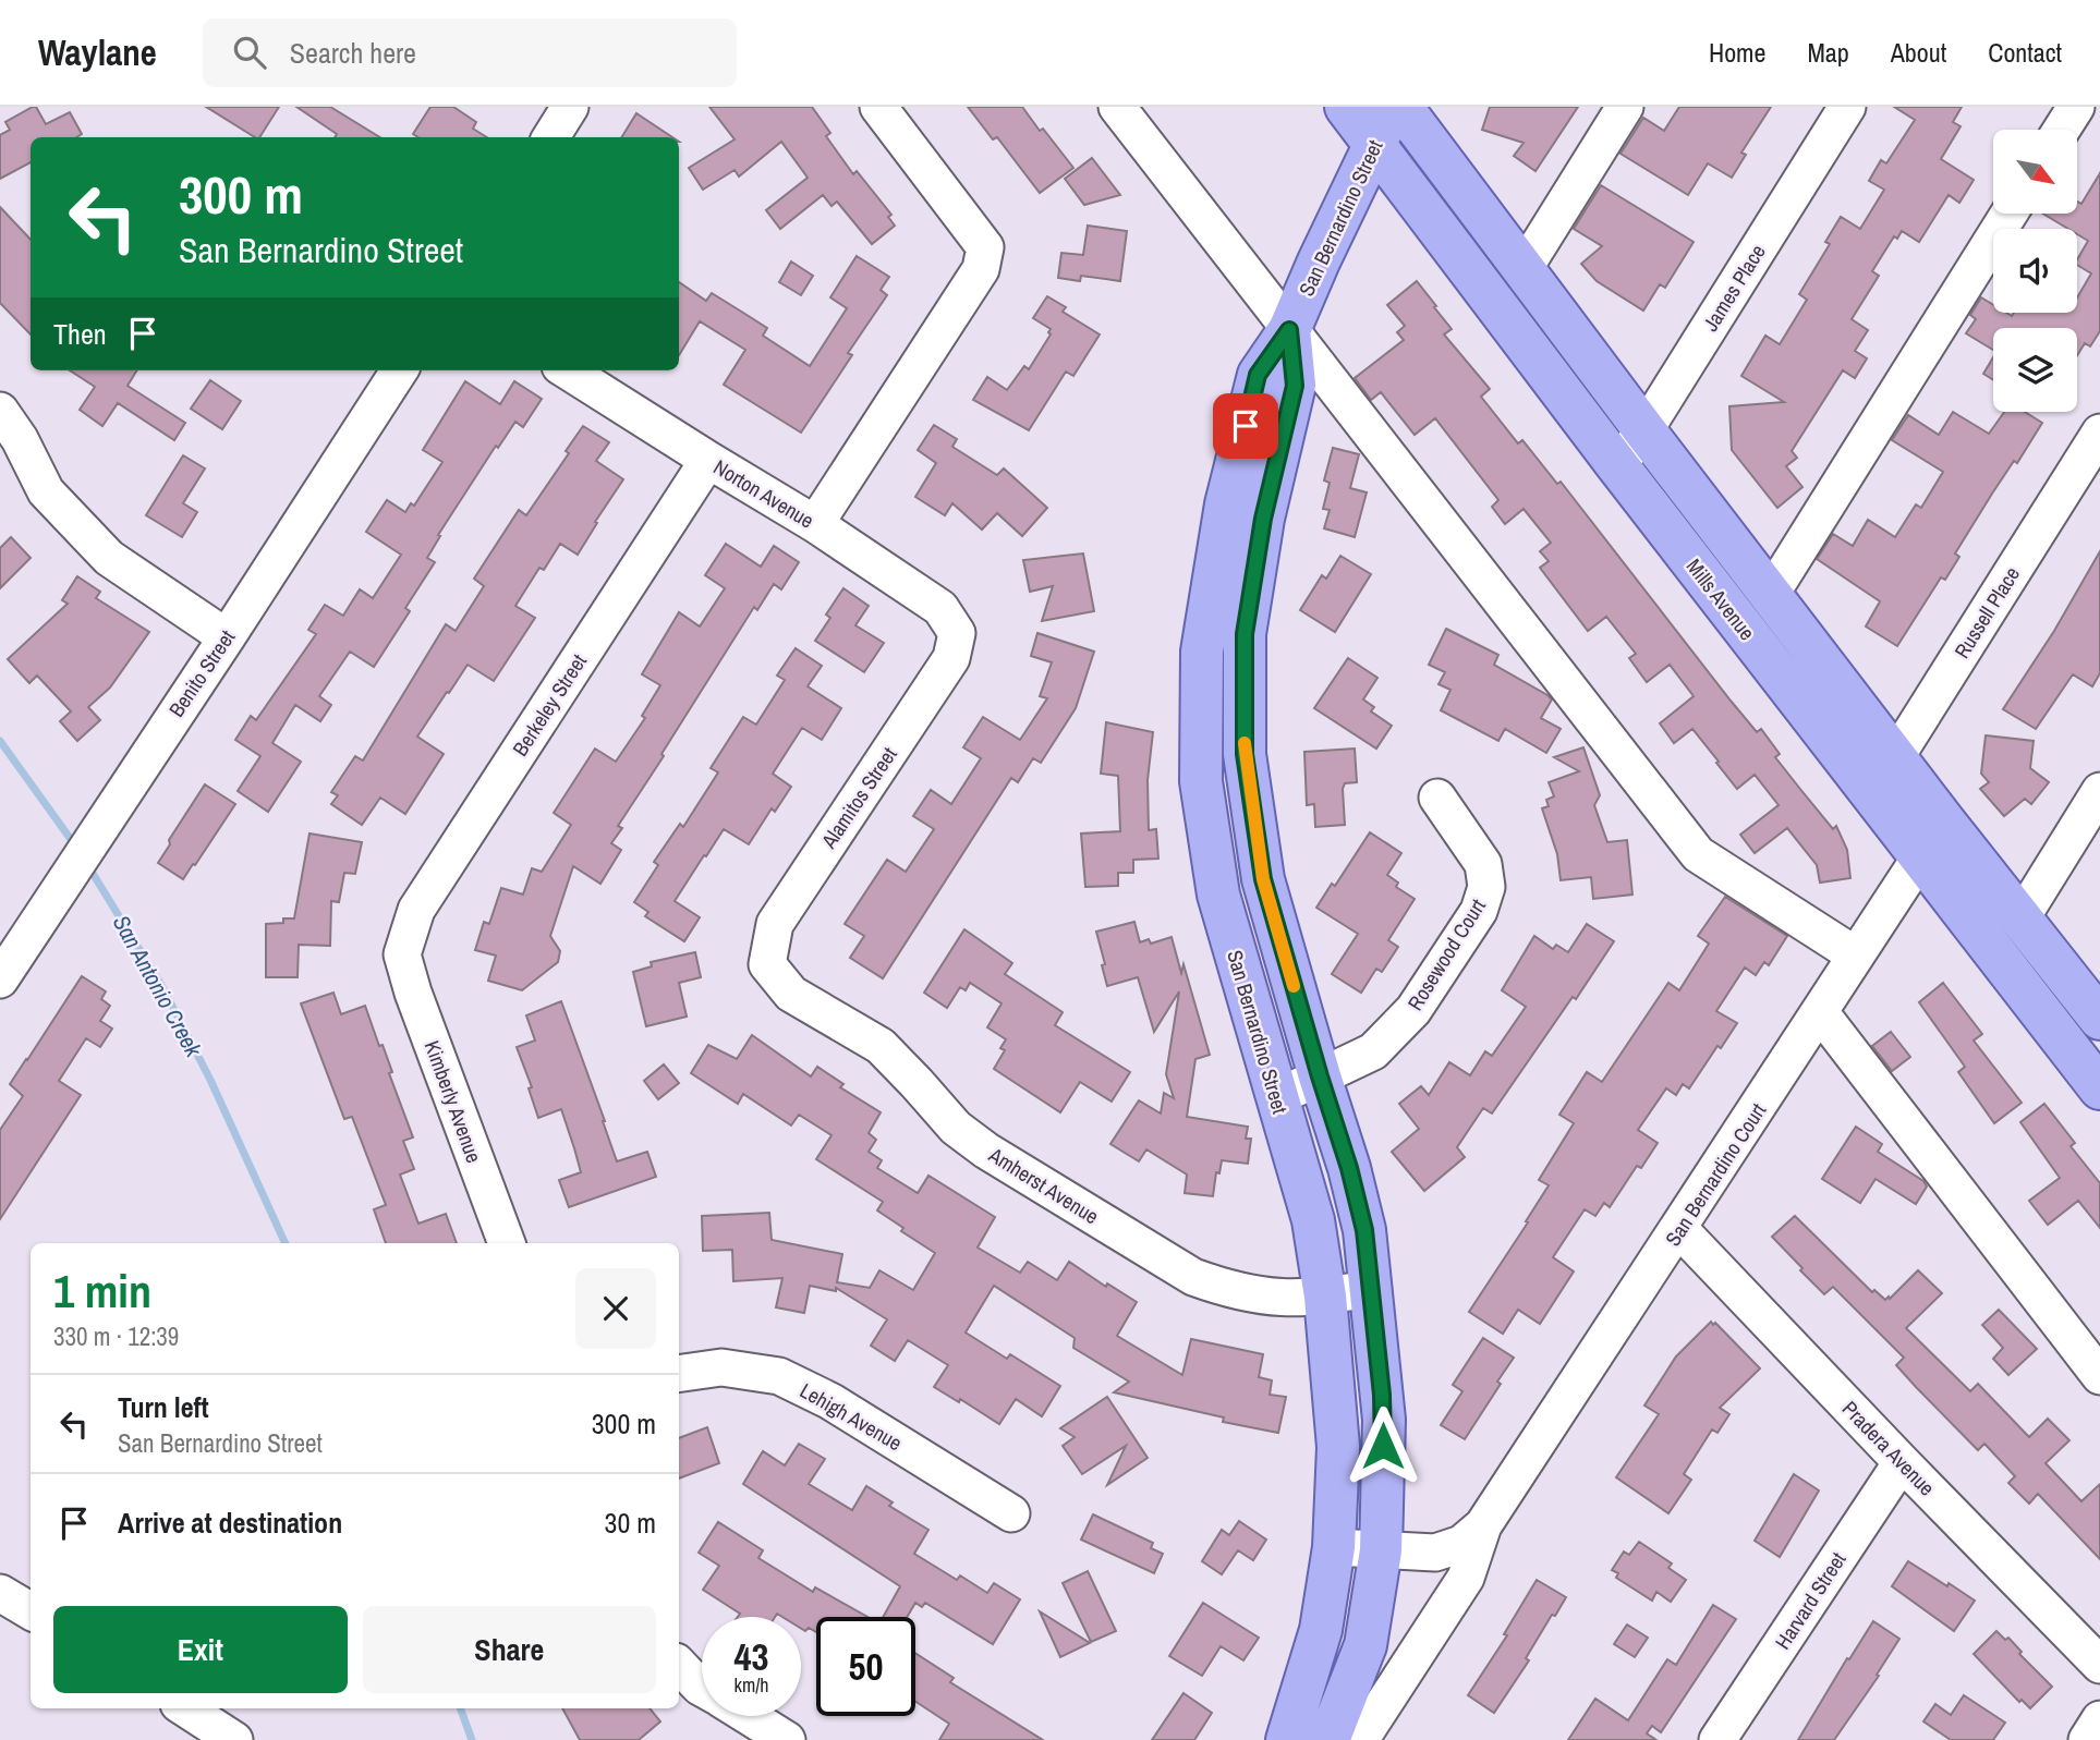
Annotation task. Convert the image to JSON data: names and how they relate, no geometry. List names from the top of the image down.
{
  "streets": {
    "main road": ["San Bernardino Street", "Mills Avenue"],
    "street": [
      "James Place",
      "Norton Avenue",
      "Russell Place",
      "Benito Street",
      "Berkeley Street",
      "Alamitos Street",
      "Rosewood Court",
      "Kimberly Avenue",
      "San Bernardino Court",
      "Amherst Avenue",
      "Lehigh Avenue",
      "Pradera Avenue",
      "Harvard Street"
    ]
  },
  "crossings": [
    ["San Bernardino Street", "Mills Avenue"],
    ["San Bernardino Street", "Rosewood Court"],
    ["San Bernardino Street", "San Bernardino Court"],
    ["San Bernardino Street", "Amherst Avenue"],
    ["James Place", "Mills Avenue"],
    ["Norton Avenue", "Berkeley Street"],
    ["Norton Avenue", "Alamitos Street"],
    ["Mills Avenue", "Russell Place"],
    ["Mills Avenue", "San Bernardino Court"],
    ["Berkeley Street", "Kimberly Avenue"],
    ["Alamitos Street", "Amherst Avenue"],
    ["San Bernardino Court", "Pradera Avenue"],
    ["Pradera Avenue", "Harvard Street"]
  ],
  "water": ["San Antonio Creek"],
  "north": "bottom right",
  "page": {
    "header": "Waylane",
    "search": "Search here",
    "nav": [
      "Home",
      "Map",
      "About",
      "Contact"
    ],
    "turn": ["300 m", "San Bernardino Street"],
    "then": "Then",
    "heading": ["1 min", "330 m · 12:39"],
    "list": [
      {
        "name": "Turn left",
        "note": "San Bernardino Street",
        "value": "300 m"
      },
      {
        "name": "Arrive at destination",
        "value": "30 m"
      }
    ],
    "buttons": ["Exit", "Share"],
    "speed": "43 km/h",
    "limit": "50"
  }
}
